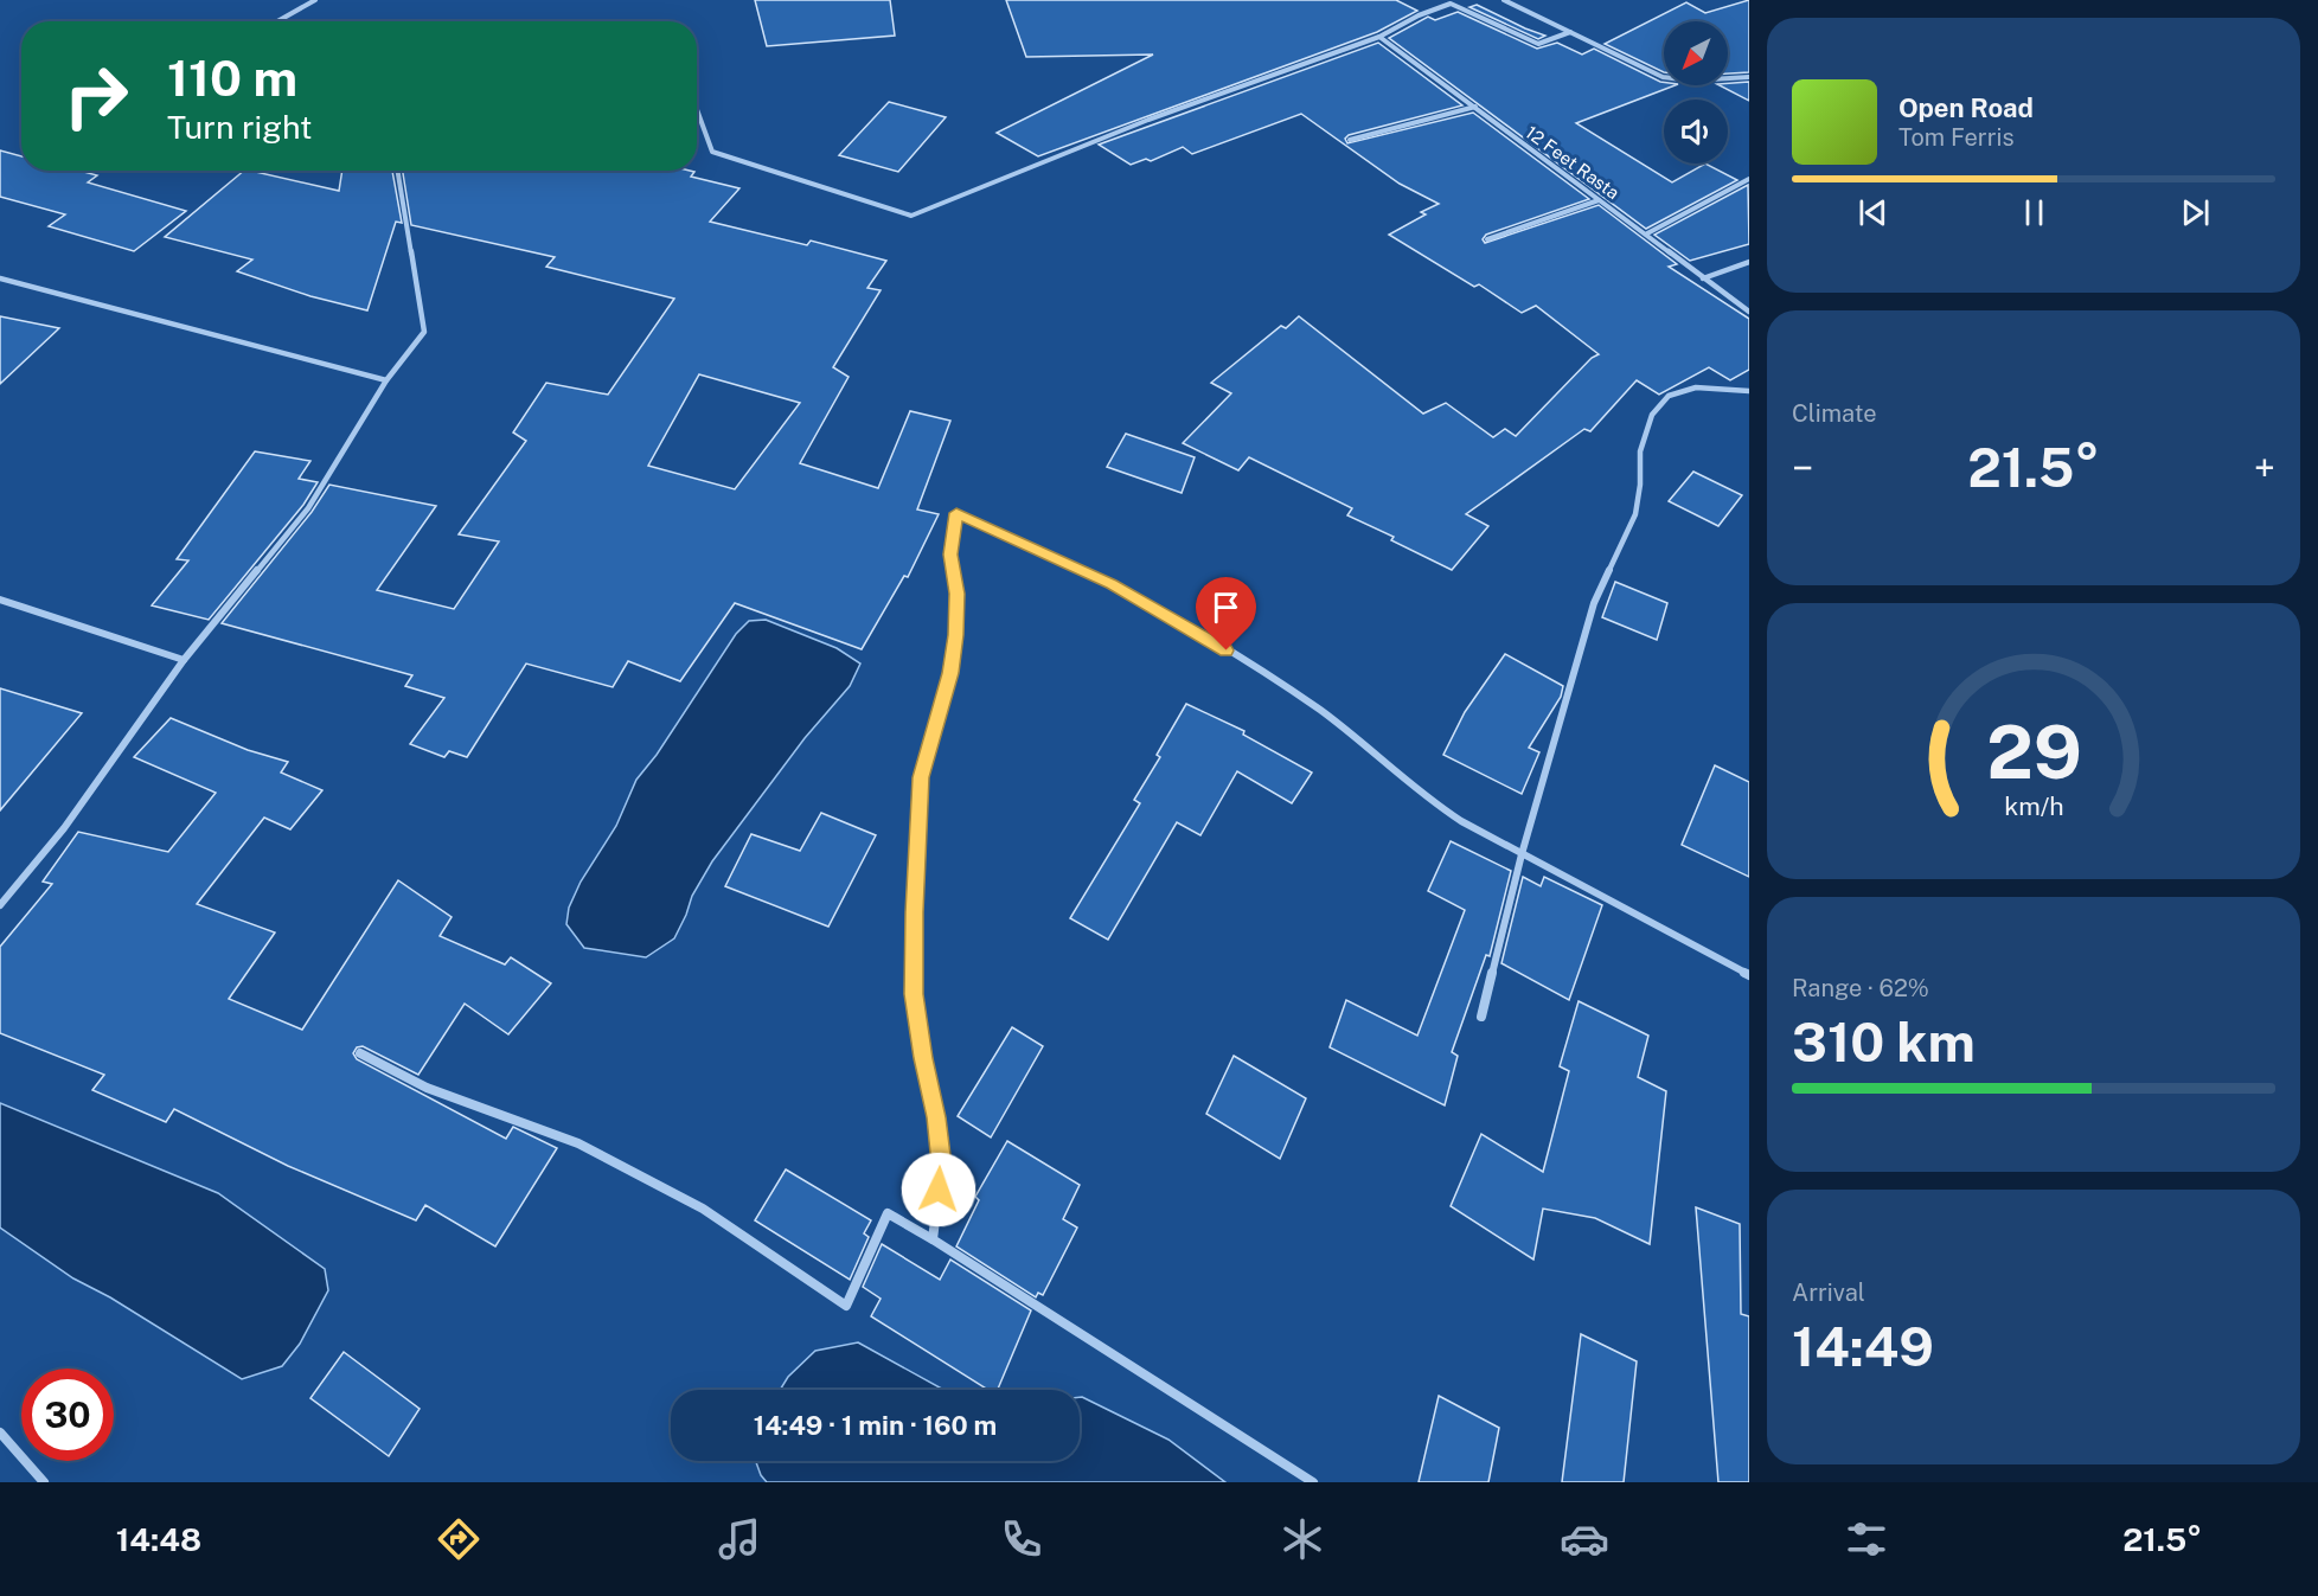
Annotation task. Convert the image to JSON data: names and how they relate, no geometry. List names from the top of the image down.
{
  "streets": {
    "street": ["12 Feet Rasta"]
  },
  "north": "bottom left",
  "page": {
    "turn": ["110 m", "Turn right"],
    "song": ["Open Road", "Tom Ferris"],
    "tile": [
      "Climate",
      ["Range · 62%", "310 km"],
      ["Arrival", "14:49"]
    ],
    "heat": ["−", "21.5°", "+"],
    "limit": "30",
    "trip": "14:49 · 1 min · 160 m",
    "tabs": ["14:48", "21.5°"],
    "gauge": ["29", "km/h"]
  }
}
